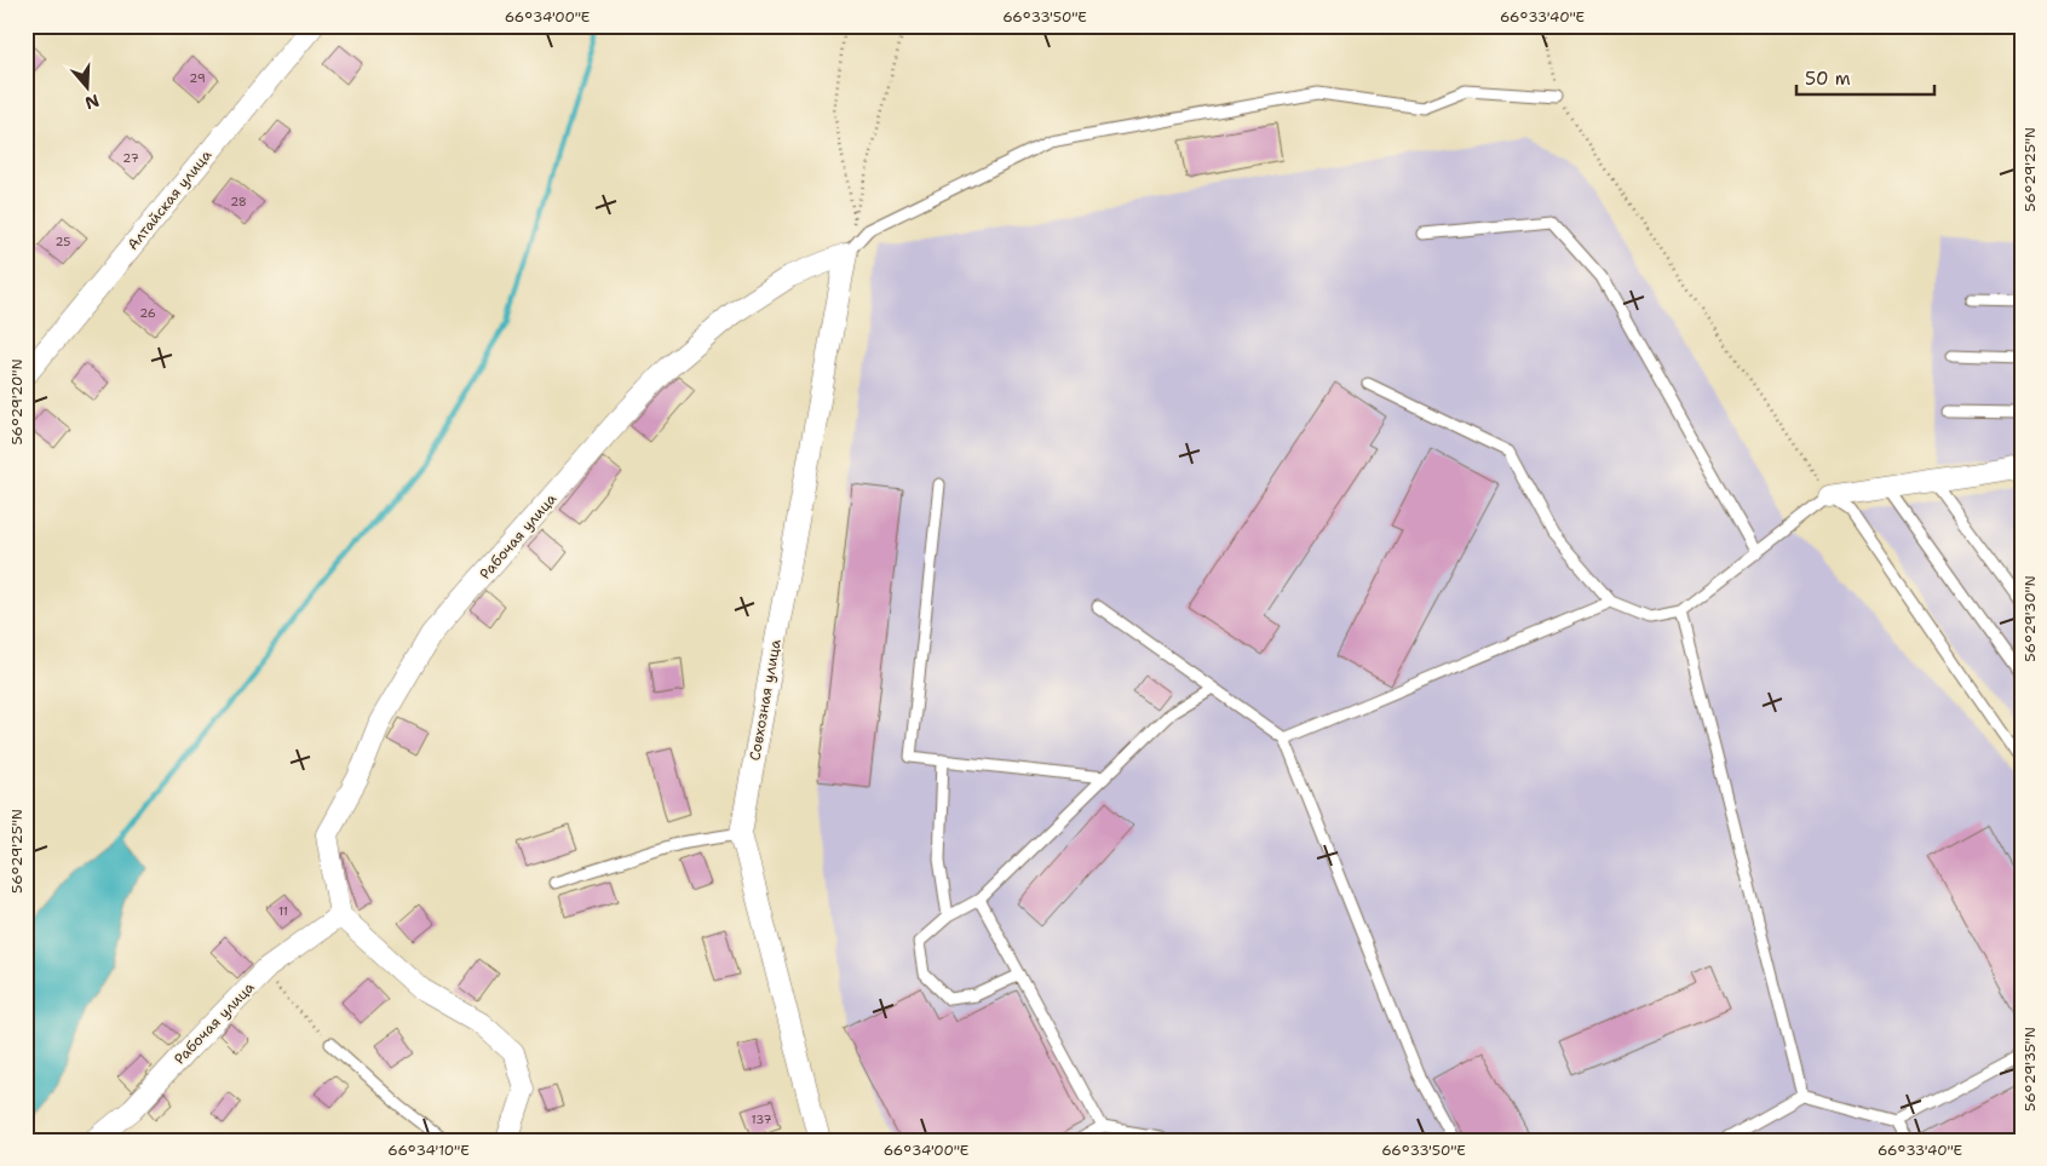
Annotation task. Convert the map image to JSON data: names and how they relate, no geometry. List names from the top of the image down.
{
  "streets": {
    "street": ["Алтайская улица", "Рабочая улица", "Совхозная улица"]
  },
  "crossings": [
    ["Рабочая улица", "Совхозная улица"]
  ],
  "house_numbers": [
    "29",
    "27",
    "28",
    "25",
    "26",
    "11",
    "137"
  ],
  "scale_bar": "50 m",
  "north": "bottom",
  "coordinates": [
    "66°34'00\"E",
    "66°33'50\"E",
    "66°33'40\"E",
    "56°29'25\"N",
    "56°29'20\"N",
    "56°29'30\"N",
    "56°29'35\"N",
    "66°34'10\"E"
  ]
}
